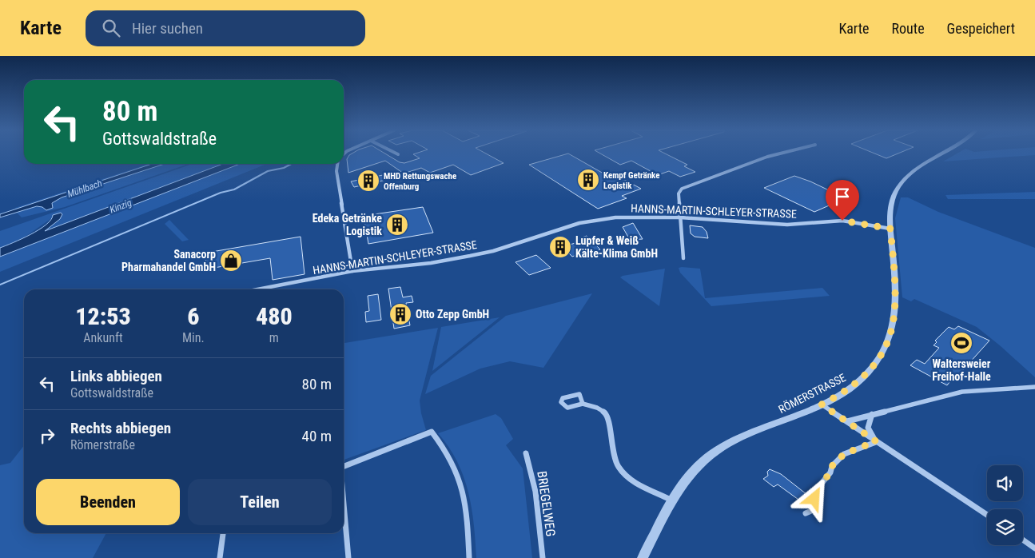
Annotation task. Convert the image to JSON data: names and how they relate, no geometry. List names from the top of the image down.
{
  "streets": {
    "street": ["HANNS-MARTIN-SCHLEYER-STRASSE", "RÖMERSTRASSE", "BRIEGELWEG"]
  },
  "crossings": [
    ["HANNS-MARTIN-SCHLEYER-STRASSE", "RÖMERSTRASSE"]
  ],
  "water": ["Mühlbach", "Kinzig"],
  "places": {
    "building": [
      "Kempf Getränke Logistik",
      "MHD Rettungswache Offenburg",
      "Edeka Getränke Logistik",
      "Lupfer & Weiß Kälte-Klima GmbH",
      "Otto Zepp GmbH"
    ],
    "shop": ["Sanacorp Pharmahandel GmbH"],
    "sports": ["Waltersweier Freihof-Halle"]
  },
  "page": {
    "header": "Karte",
    "search": "Hier suchen",
    "nav": ["Karte", "Route", "Gespeichert"],
    "turn": ["80 m", "Gottswaldstraße"],
    "eta": [
      "12:53",
      "Ankunft",
      "6",
      "Min.",
      "480",
      "m"
    ],
    "list": [
      {
        "name": "Links abbiegen",
        "note": "Gottswaldstraße",
        "value": "80 m"
      },
      {
        "name": "Rechts abbiegen",
        "note": "Römerstraße",
        "value": "40 m"
      }
    ],
    "buttons": ["Beenden", "Teilen"]
  }
}
